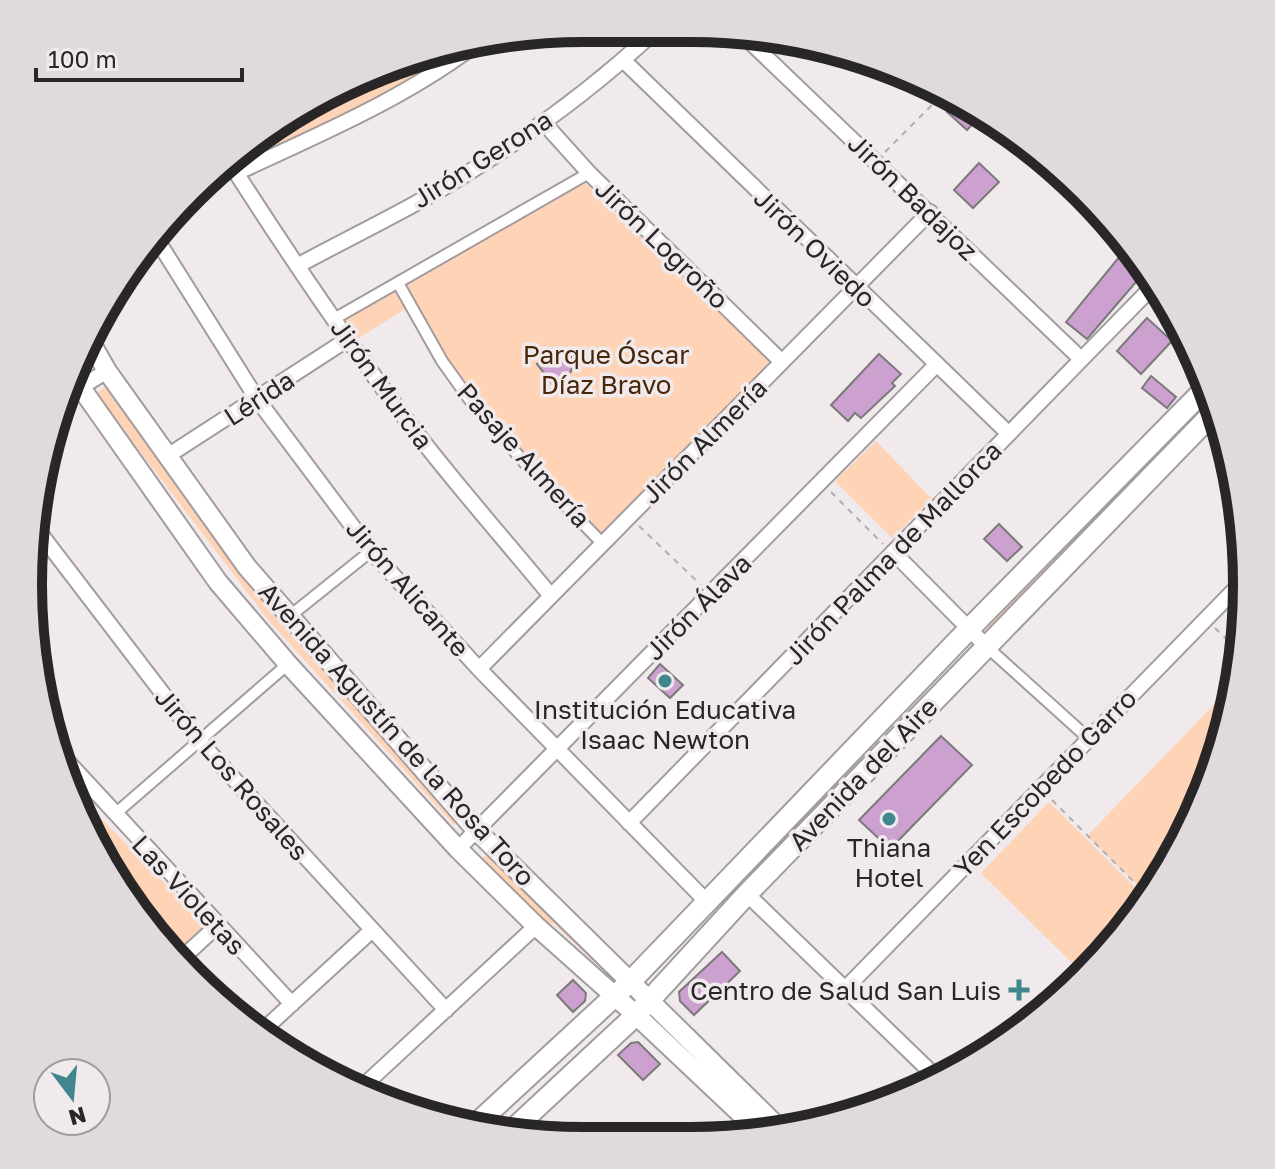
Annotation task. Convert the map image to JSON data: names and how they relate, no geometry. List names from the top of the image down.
{
  "streets": {
    "main road": ["Avenida del Aire"],
    "street": [
      "Jirón Gerona",
      "Jirón Badajoz",
      "Jirón Logroño",
      "Jirón Oviedo",
      "Jirón Murcia",
      "Lérida",
      "Jirón Almería",
      "Pasaje Almería",
      "Jirón Palma de Mallorca",
      "Jirón Alicante",
      "Jirón Álava",
      "Avenida Agustín de la Rosa Toro",
      "Jirón Los Rosales",
      "Yen Escobedo Garro",
      "Las Violetas"
    ]
  },
  "crossings": [
    ["Jirón Gerona", "Jirón Logroño"],
    ["Jirón Gerona", "Jirón Oviedo"],
    ["Jirón Gerona", "Jirón Murcia"],
    ["Jirón Badajoz", "Jirón Almería"],
    ["Jirón Badajoz", "Jirón Palma de Mallorca"],
    ["Jirón Logroño", "Jirón Almería"],
    ["Jirón Oviedo", "Jirón Almería"],
    ["Jirón Oviedo", "Jirón Palma de Mallorca"],
    ["Jirón Oviedo", "Jirón Álava"],
    ["Jirón Murcia", "Lérida"],
    ["Jirón Murcia", "Jirón Almería"],
    ["Lérida", "Jirón Alicante"],
    ["Lérida", "Avenida Agustín de la Rosa Toro"],
    ["Jirón Almería", "Pasaje Almería"],
    ["Jirón Almería", "Jirón Alicante"],
    ["Jirón Palma de Mallorca", "Jirón Alicante"],
    ["Jirón Alicante", "Jirón Álava"],
    ["Jirón Alicante", "Avenida del Aire"],
    ["Jirón Álava", "Avenida Agustín de la Rosa Toro"],
    ["Avenida Agustín de la Rosa Toro", "Avenida del Aire"]
  ],
  "parks": ["Parque Óscar Díaz Bravo"],
  "places": {
    "other": ["Institución Educativa Isaac Newton", "Thiana Hotel"],
    "health": ["Centro de Salud San Luis"]
  },
  "scale_bar": "100 m",
  "north": "bottom"
}
